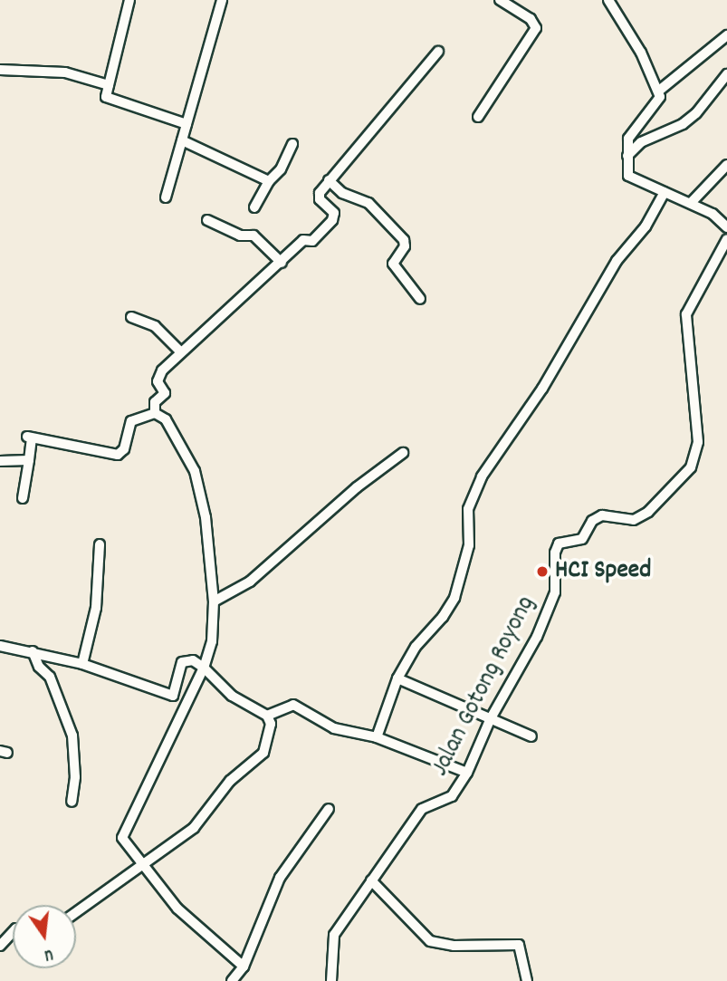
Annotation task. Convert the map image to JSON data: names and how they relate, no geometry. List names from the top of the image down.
{
  "streets": {
    "street": ["Jalan Gotong Royong"]
  },
  "places": ["HCI Speed"],
  "north": "bottom"
}
